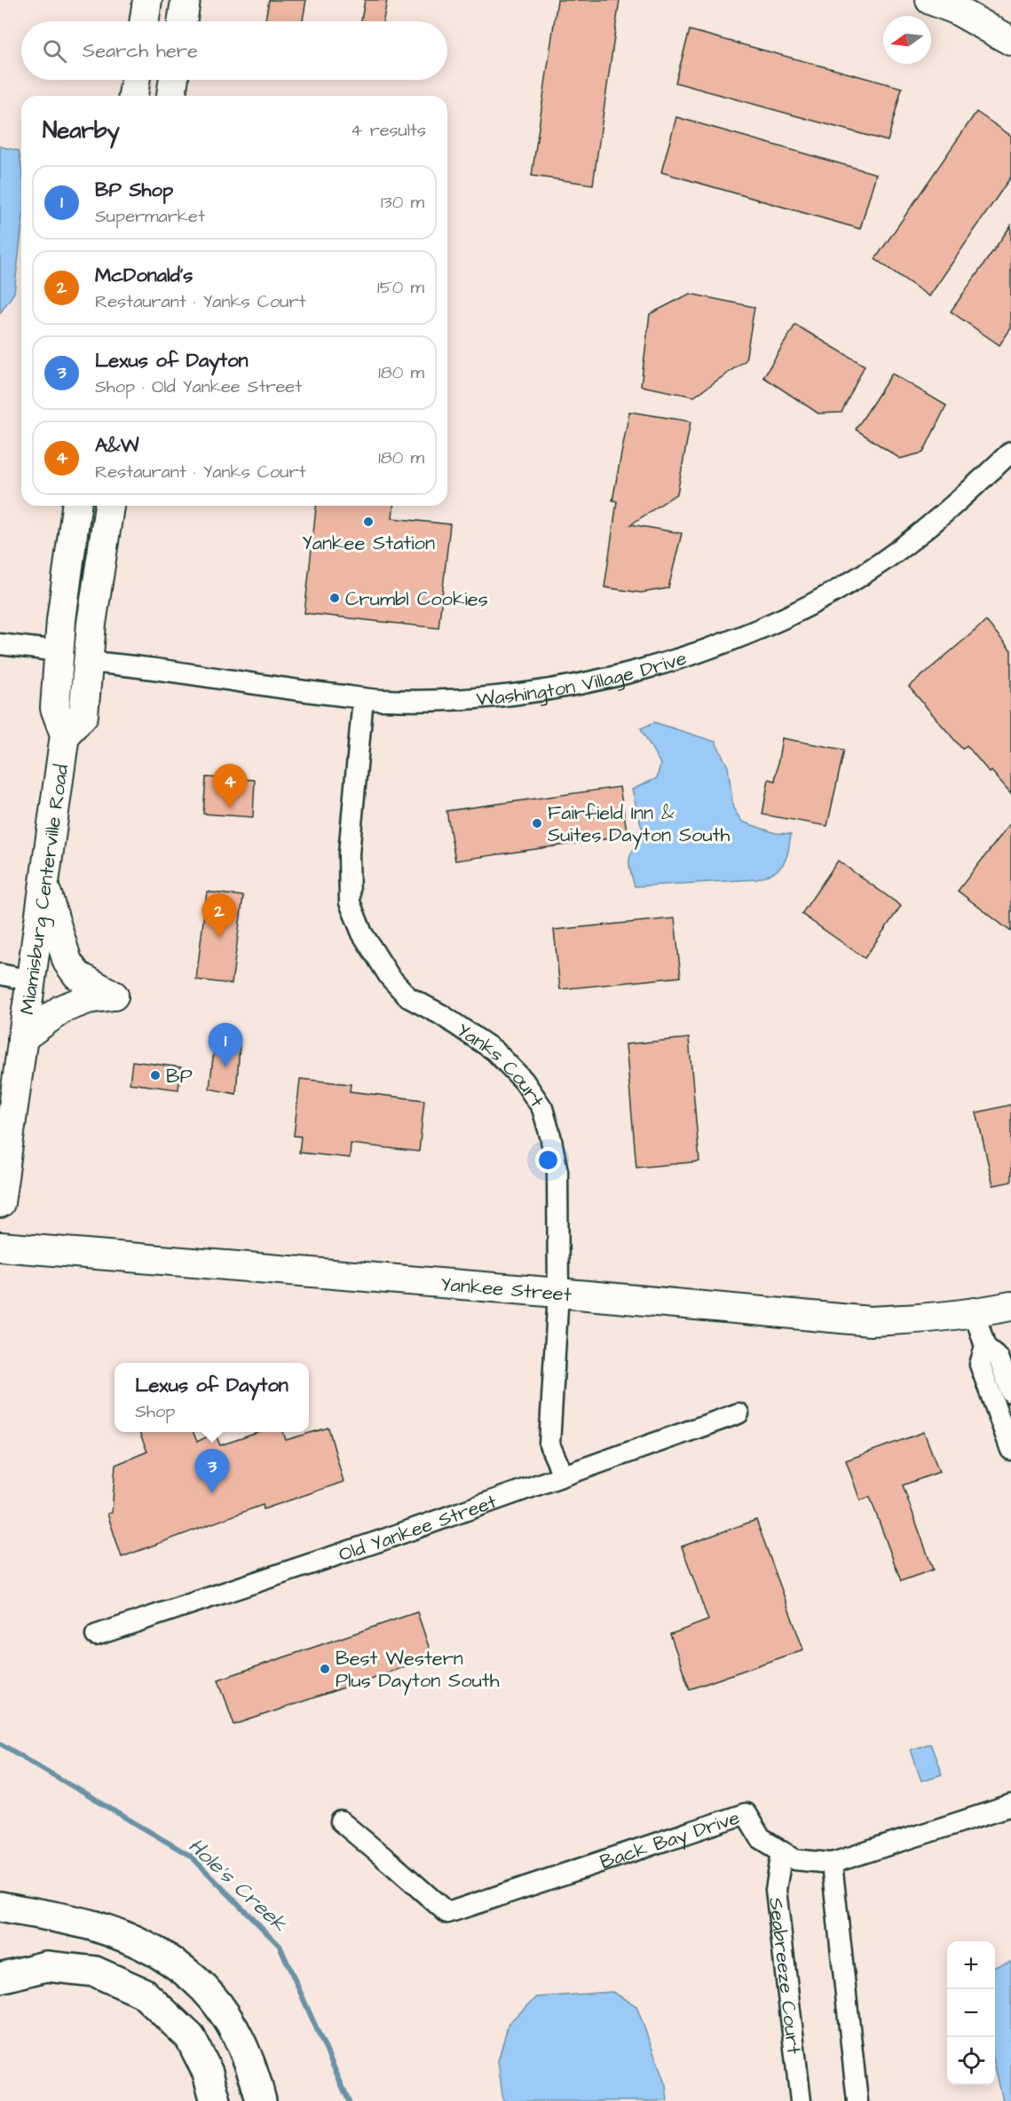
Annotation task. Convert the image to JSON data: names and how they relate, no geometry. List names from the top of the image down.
{
  "streets": {
    "main road": ["Miamisburg Centerville Road", "Yankee Street"],
    "street": [
      "Washington Village Drive",
      "Yanks Court",
      "Old Yankee Street",
      "Back Bay Drive",
      "Seabreeze Court"
    ]
  },
  "crossings": [
    ["Washington Village Drive", "Miamisburg Centerville Road"],
    ["Washington Village Drive", "Yanks Court"],
    ["Yanks Court", "Yankee Street"],
    ["Yanks Court", "Old Yankee Street"],
    ["Back Bay Drive", "Seabreeze Court"]
  ],
  "water": ["Hole's Creek"],
  "places": [
    "Yankee Station",
    "Crumbl Cookies",
    "Fairfield Inn & Suites Dayton South",
    "BP",
    "Best Western Plus Dayton South"
  ],
  "north": "left",
  "page": {
    "search": "Search here",
    "heading": ["Nearby", "4 results"],
    "list": [
      {
        "mark": "1",
        "name": "BP Shop",
        "note": "Supermarket",
        "value": "130 m"
      },
      {
        "mark": "2",
        "name": "McDonald's",
        "note": "Restaurant · Yanks Court",
        "value": "150 m"
      },
      {
        "mark": "3",
        "name": "Lexus of Dayton",
        "note": "Shop · Old Yankee Street",
        "value": "180 m"
      },
      {
        "mark": "4",
        "name": "A&W",
        "note": "Restaurant · Yanks Court",
        "value": "180 m"
      }
    ],
    "pins": [
      "4",
      "2",
      "1",
      "3"
    ],
    "popup": ["Lexus of Dayton", "Shop"],
    "map_buttons": ["+", "−"]
  }
}
